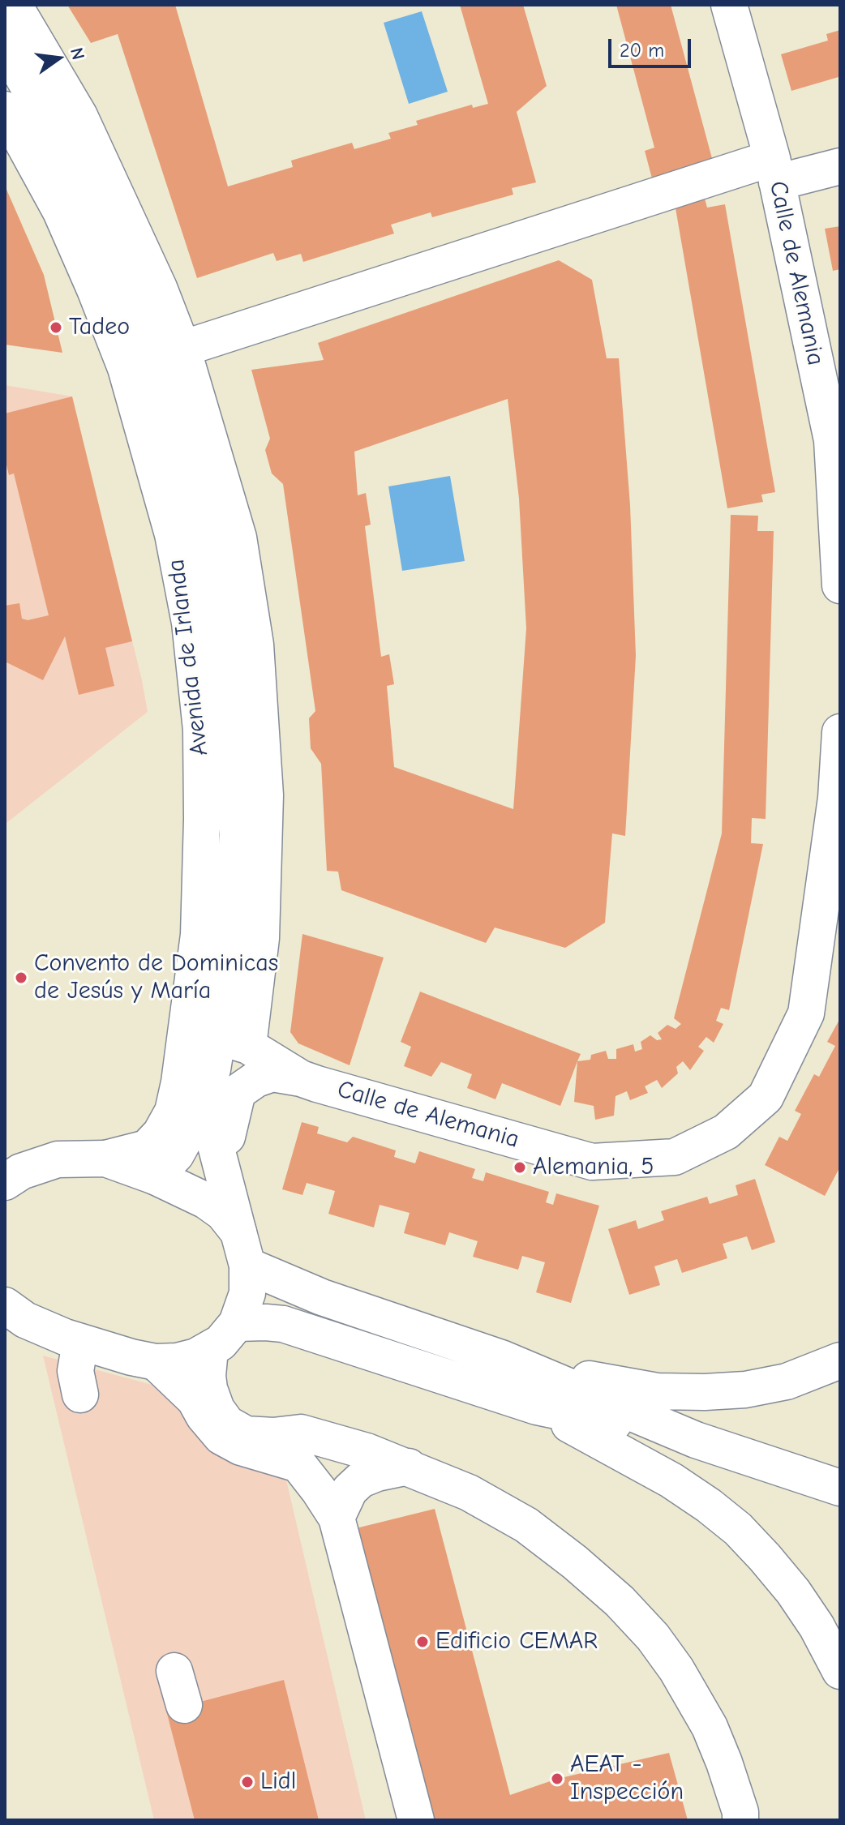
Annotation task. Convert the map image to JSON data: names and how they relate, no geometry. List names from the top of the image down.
{
  "streets": {
    "main road": ["Calle de Alemania", "Avenida de Irlanda"]
  },
  "crossings": [
    ["Calle de Alemania", "Avenida de Irlanda"]
  ],
  "places": [
    "Tadeo",
    "Convento de Dominicas de Jesús y María",
    "Alemania, 5",
    "Edificio CEMAR",
    "AEAT - Inspección",
    "Lidl"
  ],
  "scale_bar": "20 m",
  "north": "right"
}
